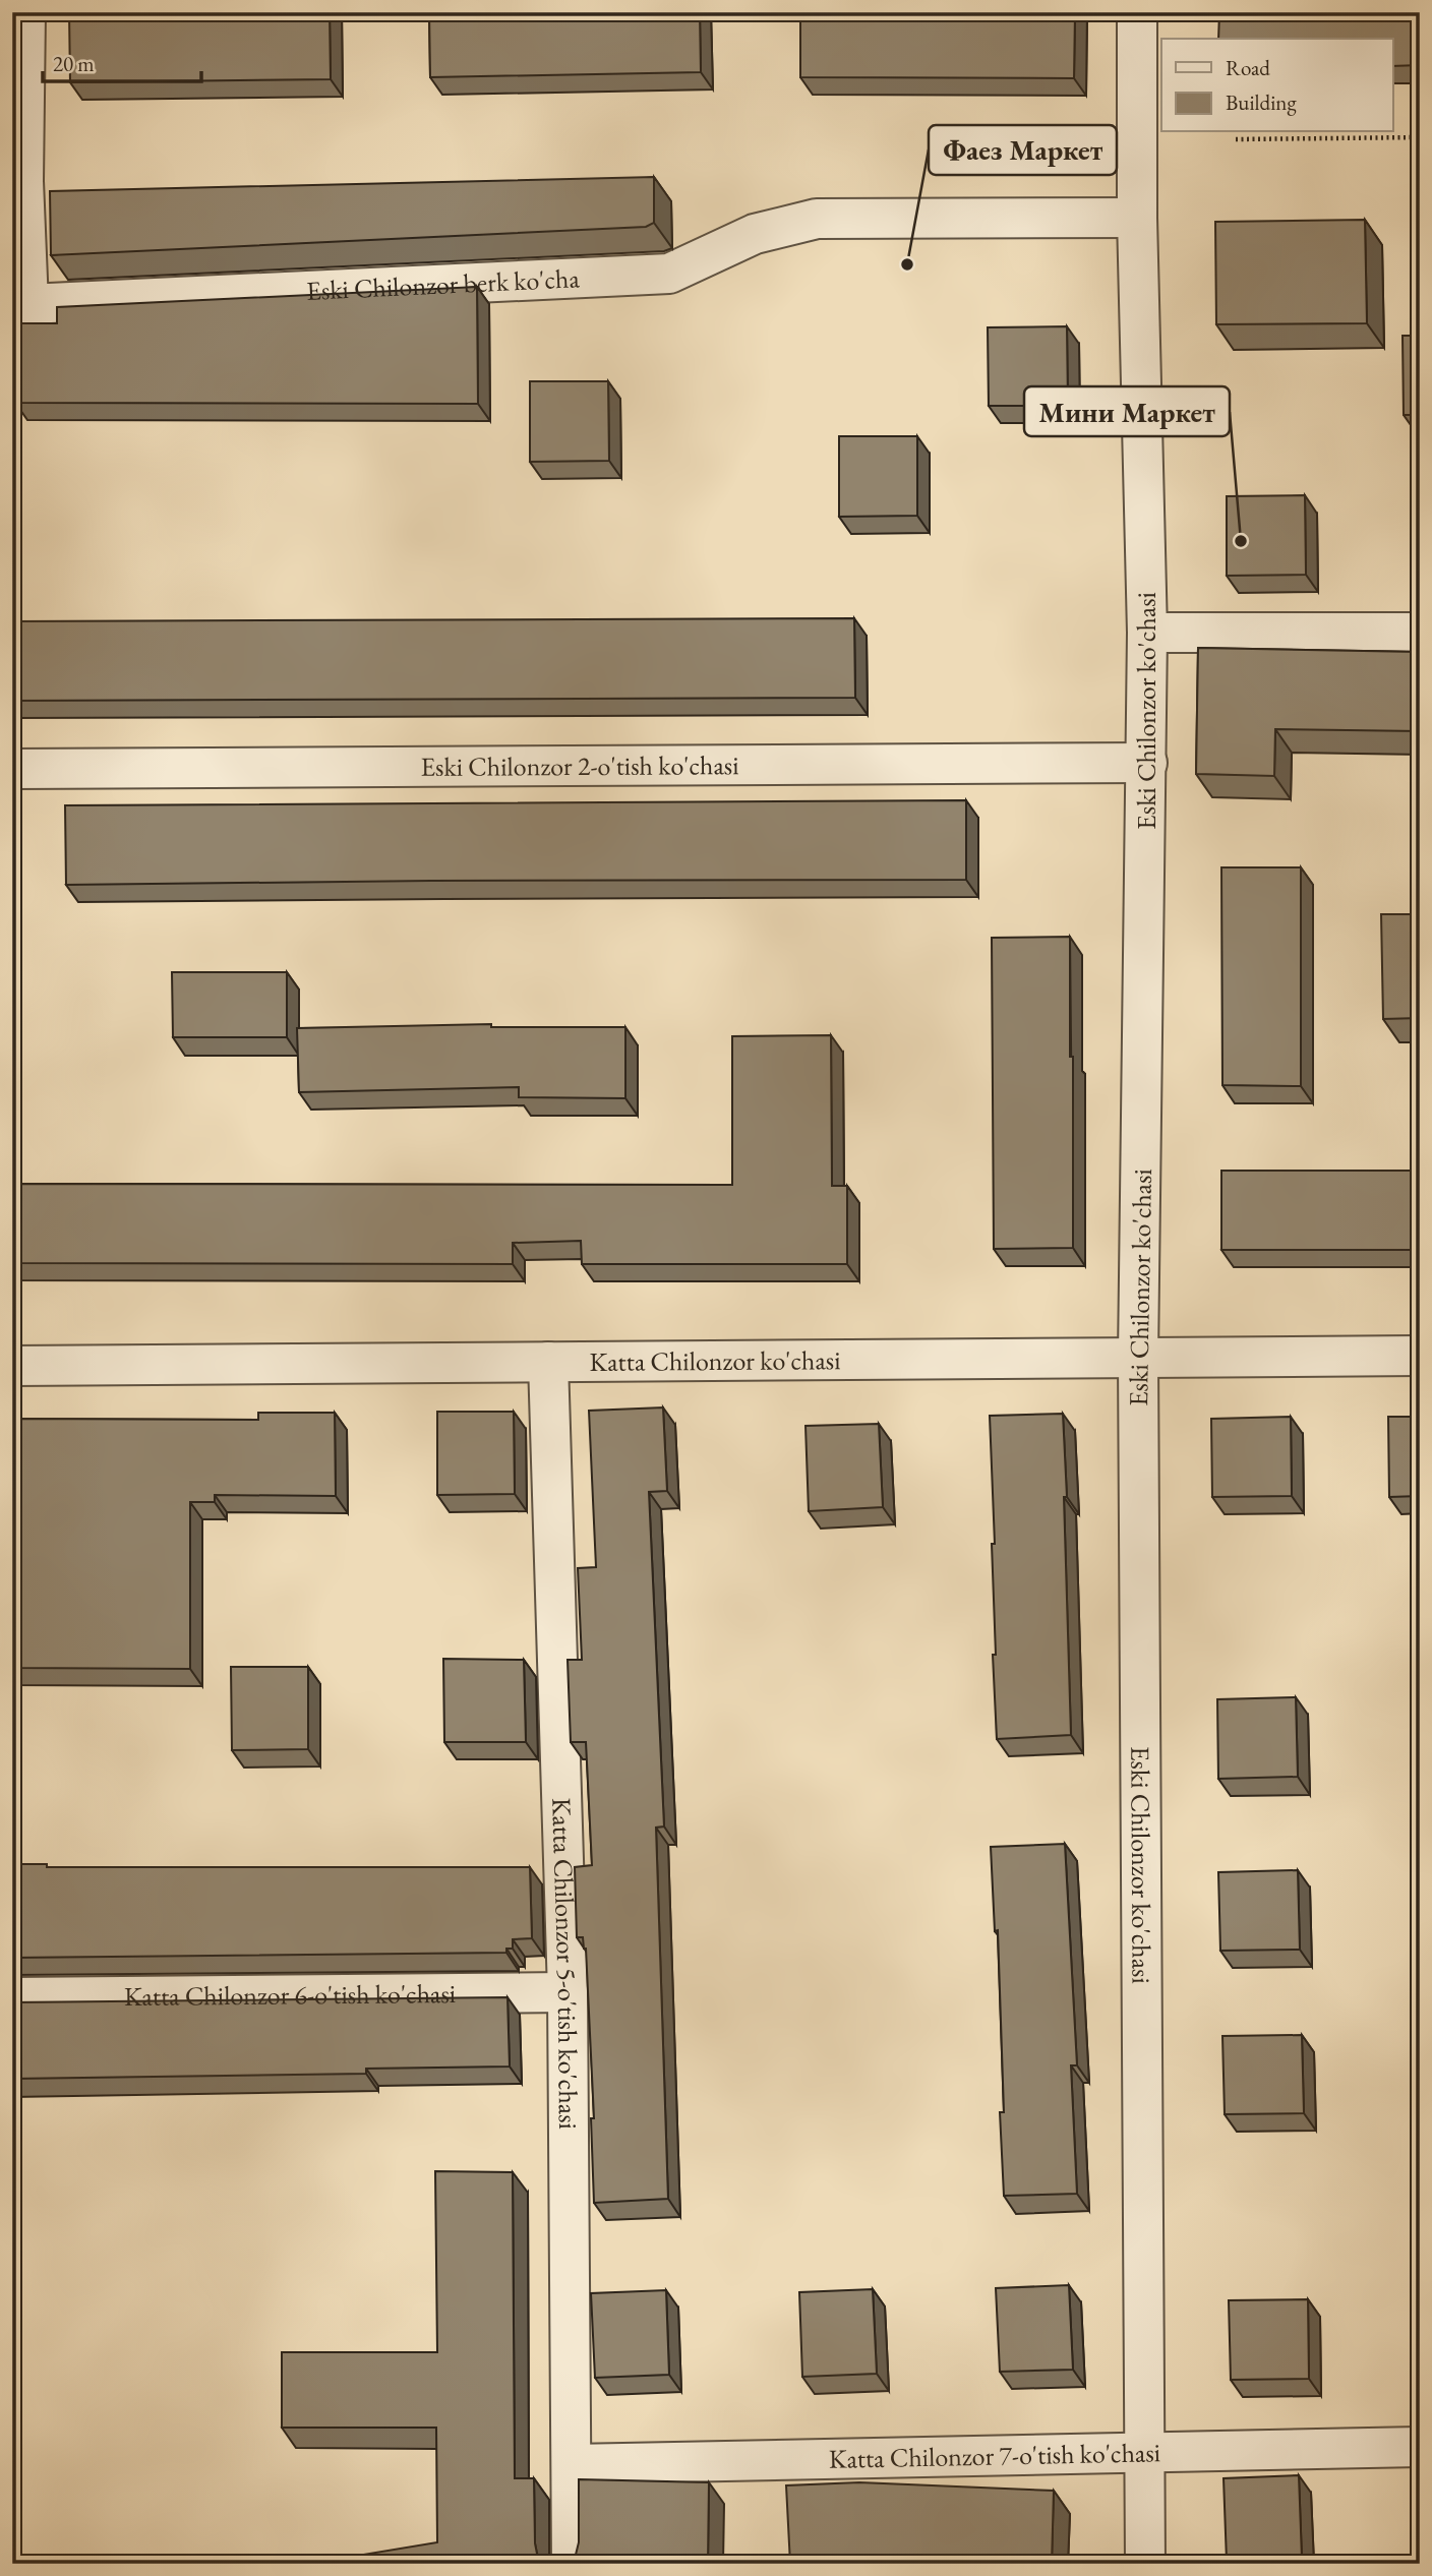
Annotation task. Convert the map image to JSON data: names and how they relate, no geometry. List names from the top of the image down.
{
  "streets": {
    "street": [
      "Eski Chilonzor berk ko'cha",
      "Eski Chilonzor ko'chasi",
      "Eski Chilonzor 2-o'tish ko'chasi",
      "Katta Chilonzor ko'chasi",
      "Katta Chilonzor 5-o'tish ko'chasi",
      "Katta Chilonzor 6-o'tish ko'chasi",
      "Katta Chilonzor 7-o'tish ko'chasi"
    ]
  },
  "crossings": [
    ["Eski Chilonzor berk ko'cha", "Eski Chilonzor ko'chasi"],
    ["Eski Chilonzor ko'chasi", "Eski Chilonzor 2-o'tish ko'chasi"],
    ["Eski Chilonzor ko'chasi", "Katta Chilonzor ko'chasi"],
    ["Eski Chilonzor ko'chasi", "Katta Chilonzor 7-o'tish ko'chasi"],
    ["Katta Chilonzor ko'chasi", "Katta Chilonzor 5-o'tish ko'chasi"],
    ["Katta Chilonzor 5-o'tish ko'chasi", "Katta Chilonzor 6-o'tish ko'chasi"],
    ["Katta Chilonzor 5-o'tish ko'chasi", "Katta Chilonzor 7-o'tish ko'chasi"]
  ],
  "places": ["Фаез Маркет", "Мини Маркет"],
  "legend": ["Road", "Building"],
  "scale_bar": "20 m"
}
